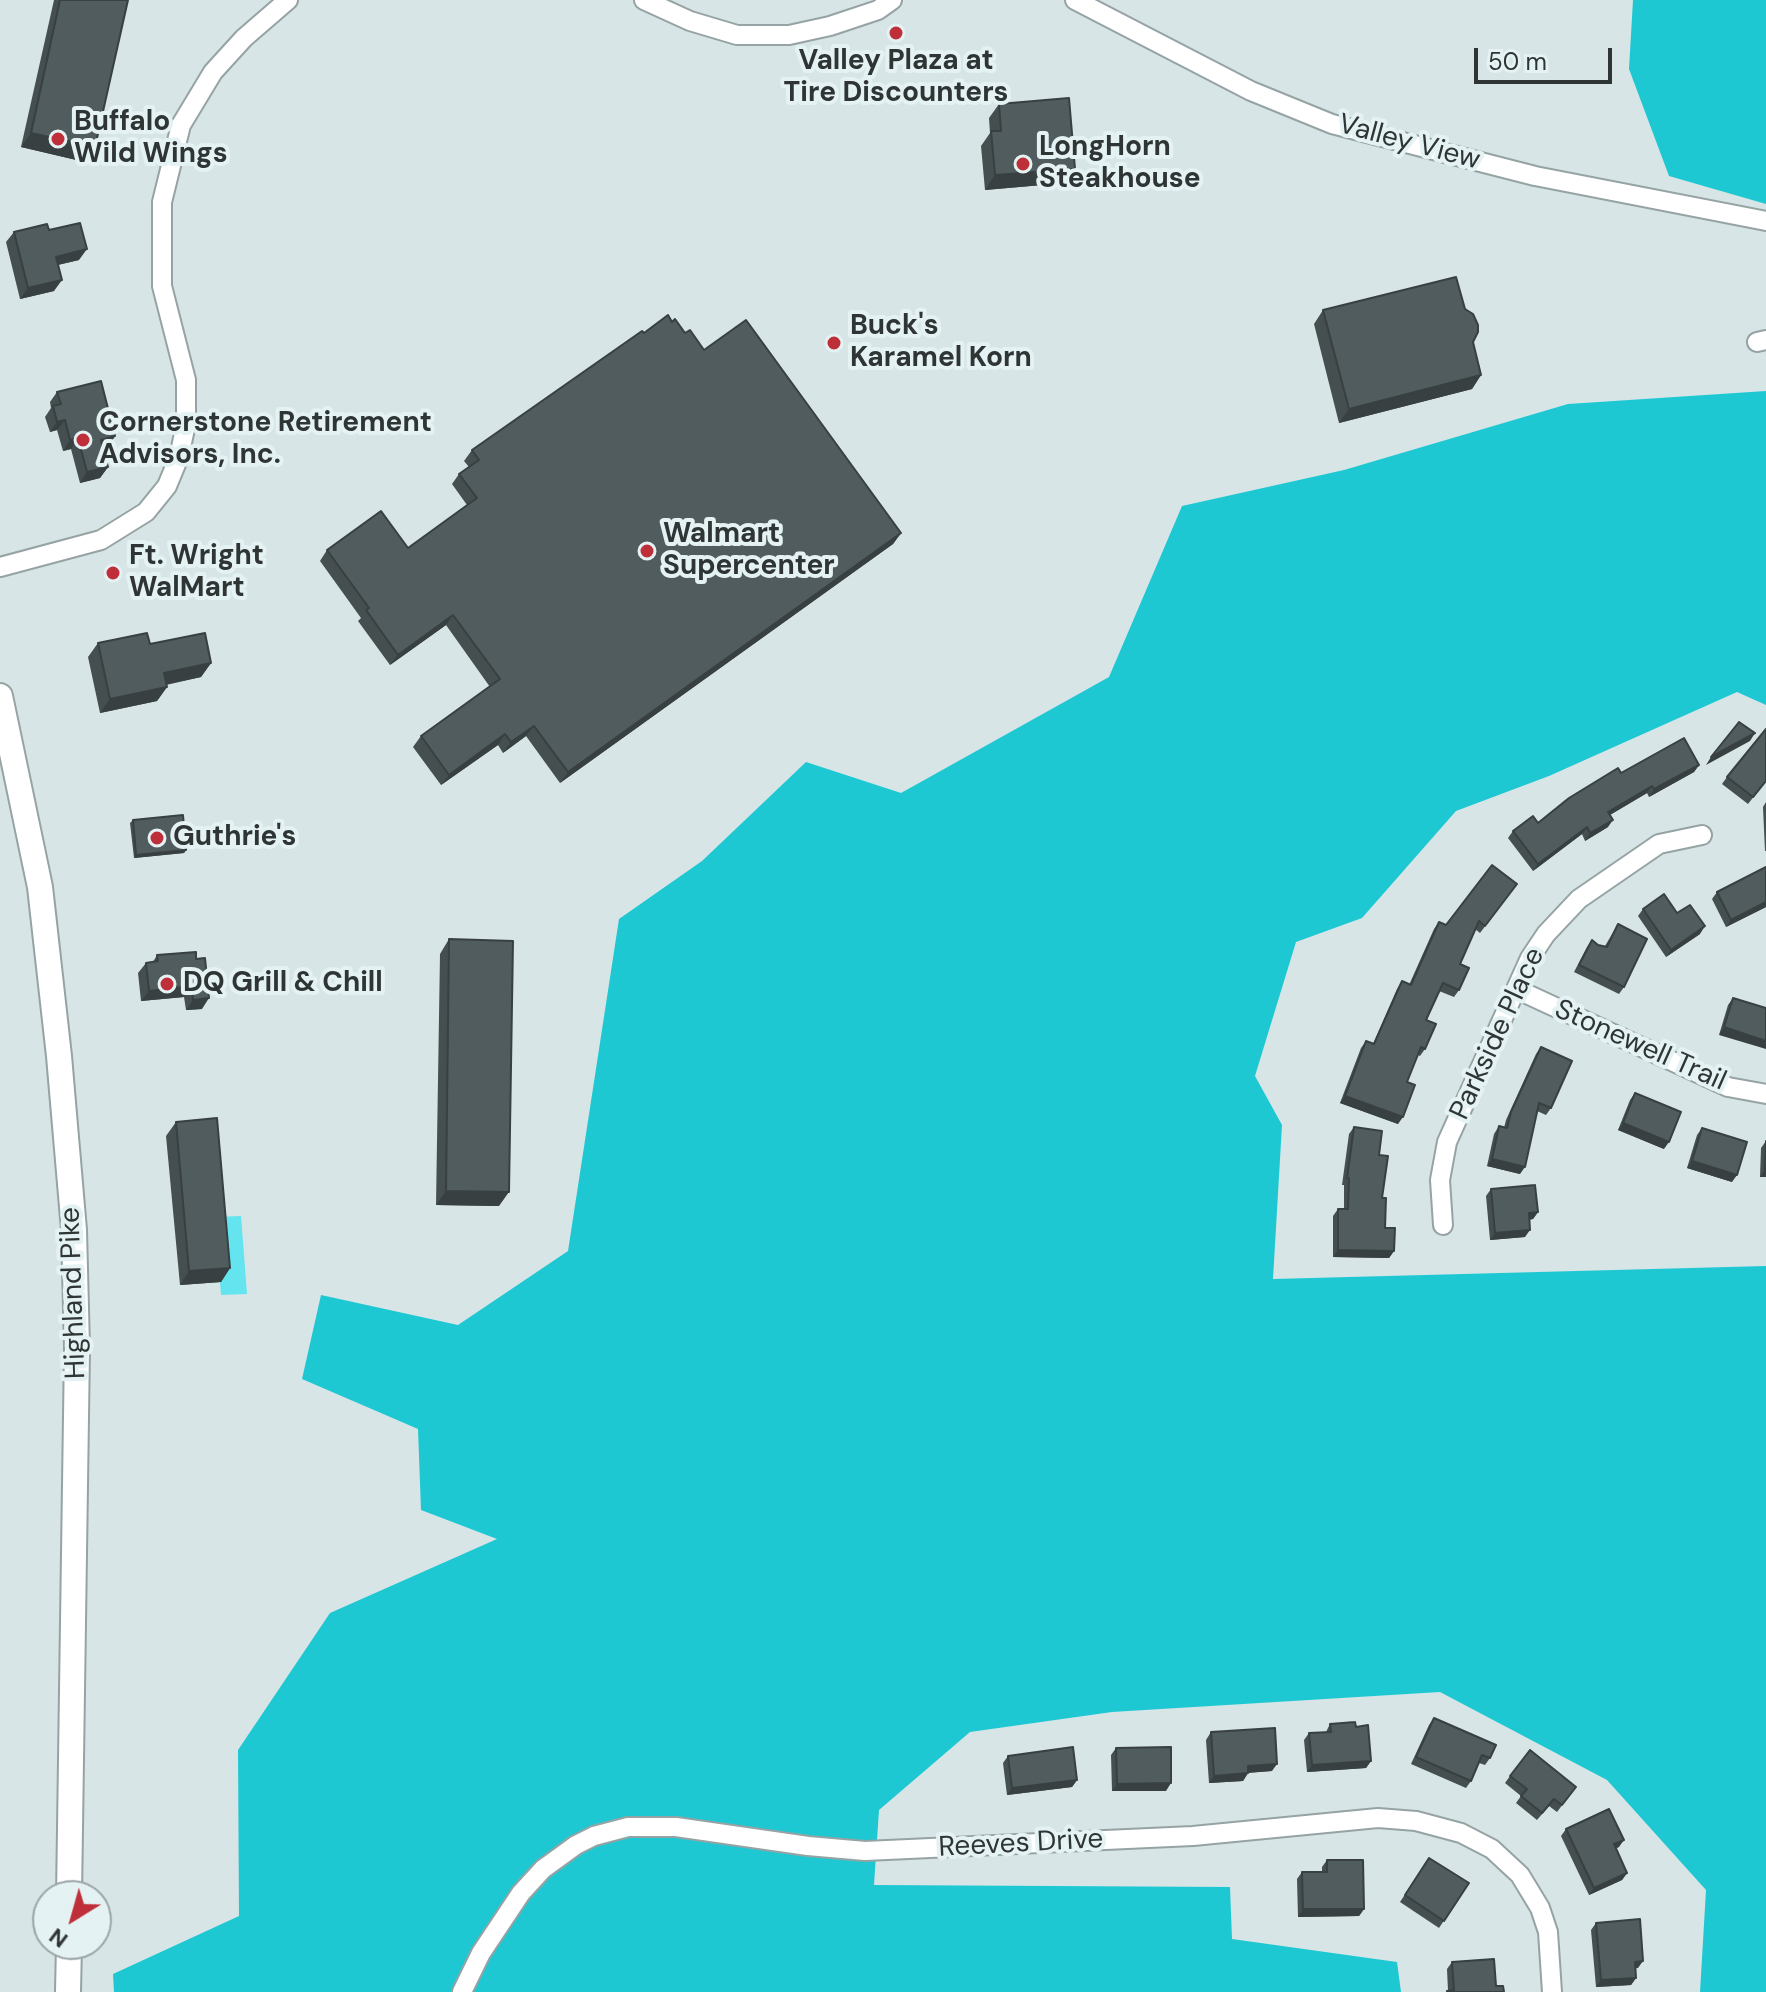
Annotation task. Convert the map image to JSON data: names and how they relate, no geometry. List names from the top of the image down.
{
  "streets": {
    "main road": ["Highland Pike"],
    "street": [
      "Valley View",
      "Parkside Place",
      "Stonewell Trail",
      "Reeves Drive"
    ]
  },
  "crossings": [
    ["Parkside Place", "Stonewell Trail"]
  ],
  "places": [
    "Valley Plaza at Tire Discounters",
    "Buffalo Wild Wings",
    "LongHorn Steakhouse",
    "Buck's Karamel Korn",
    "Cornerstone Retirement Advisors, Inc.",
    "Walmart Supercenter",
    "Ft. Wright WalMart",
    "Guthrie's",
    "DQ Grill & Chill"
  ],
  "scale_bar": "50 m",
  "north": "bottom left"
}
